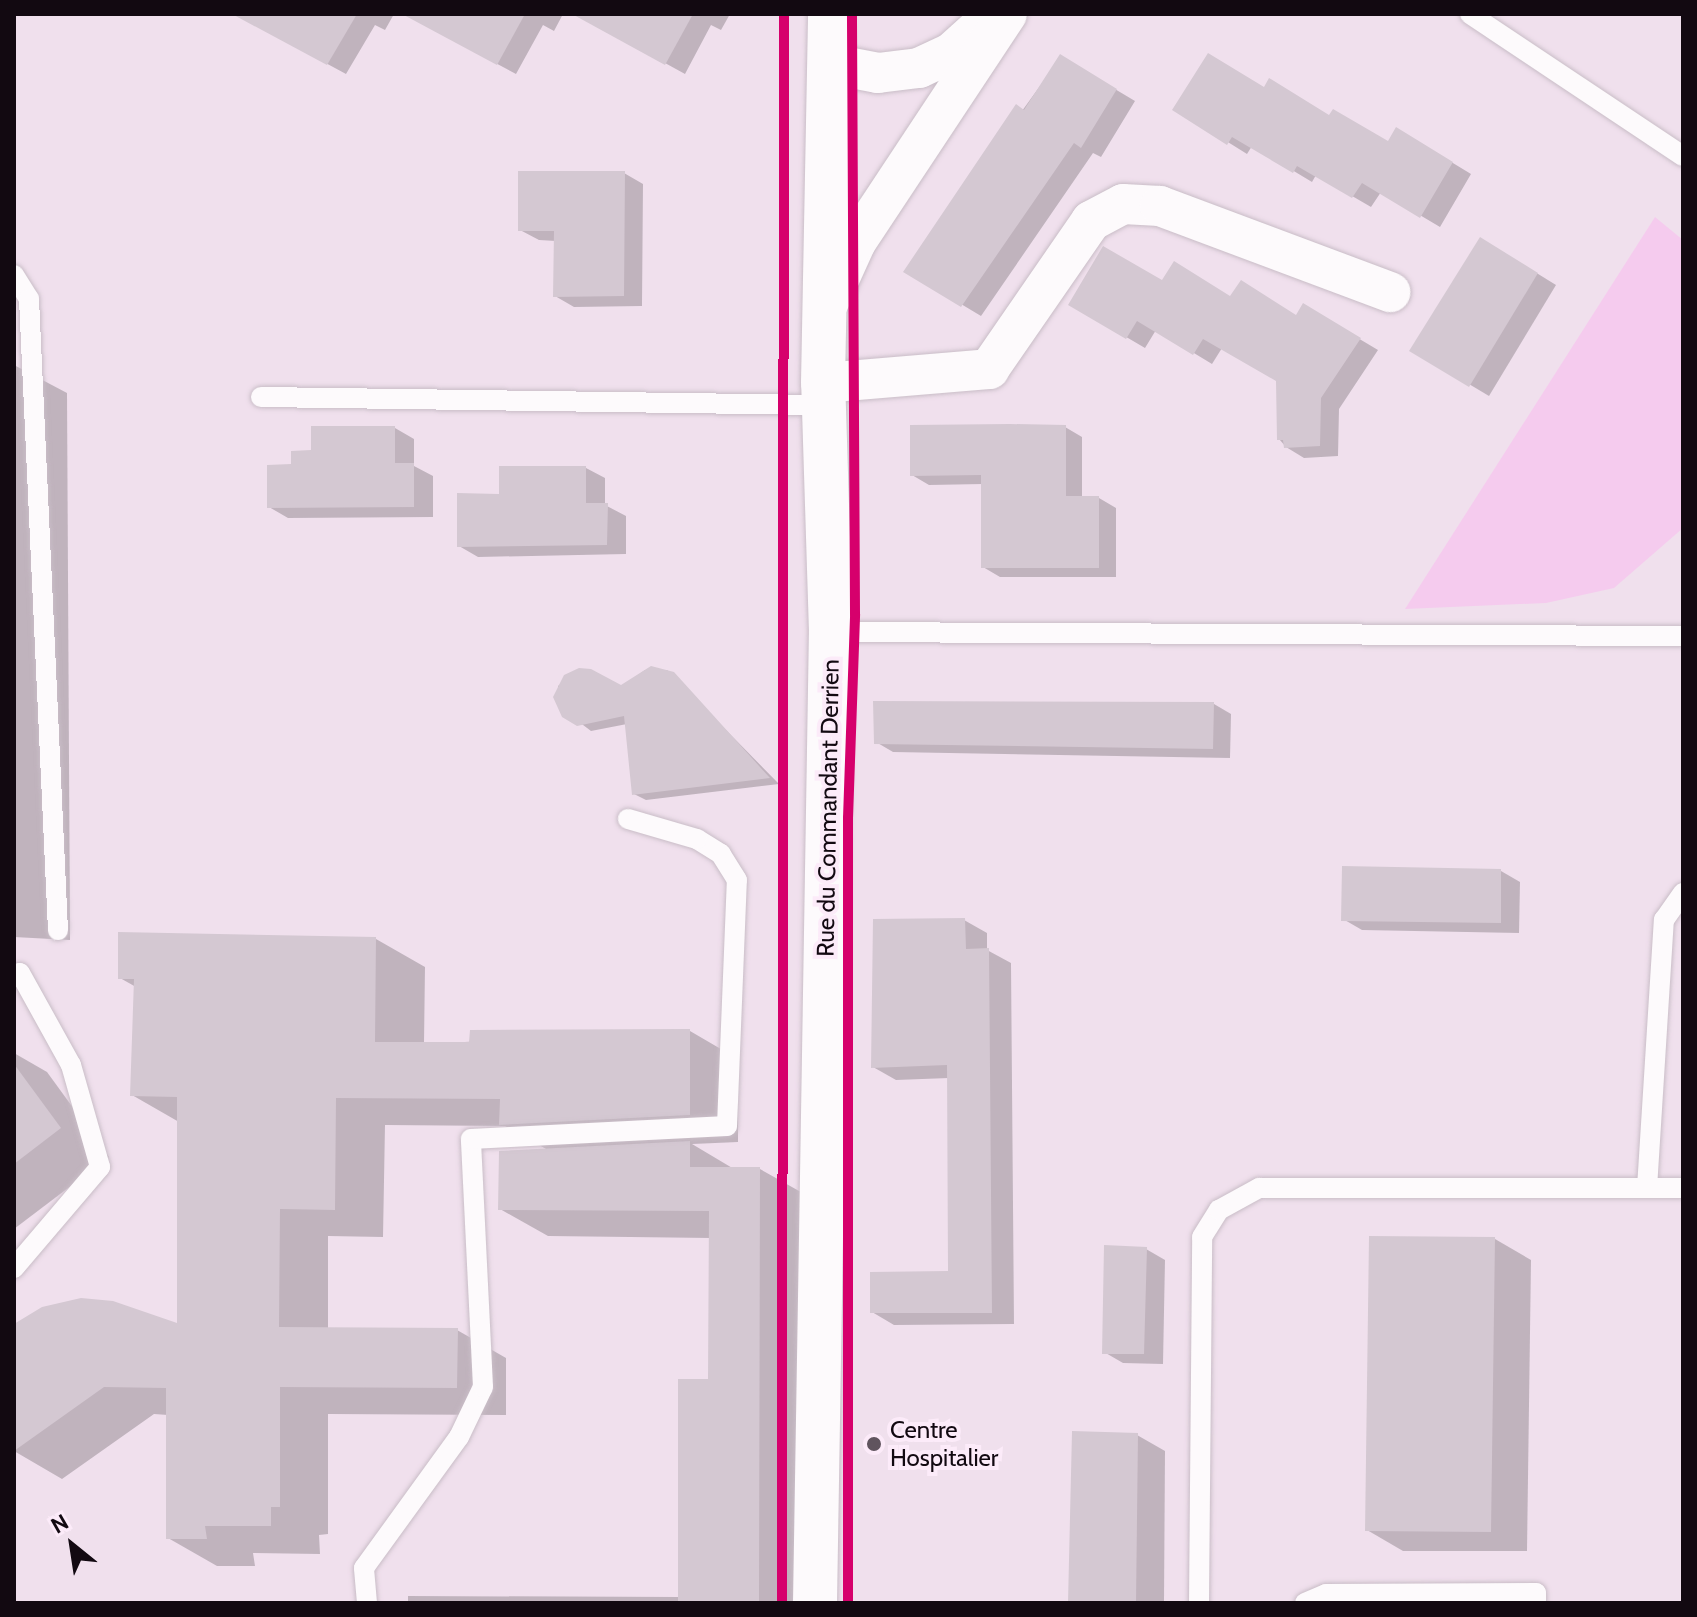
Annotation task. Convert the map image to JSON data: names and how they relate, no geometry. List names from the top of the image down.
{
  "streets": {
    "main road": ["Rue du Commandant Derrien"]
  },
  "places": ["Centre Hospitalier"],
  "north": "top left"
}
